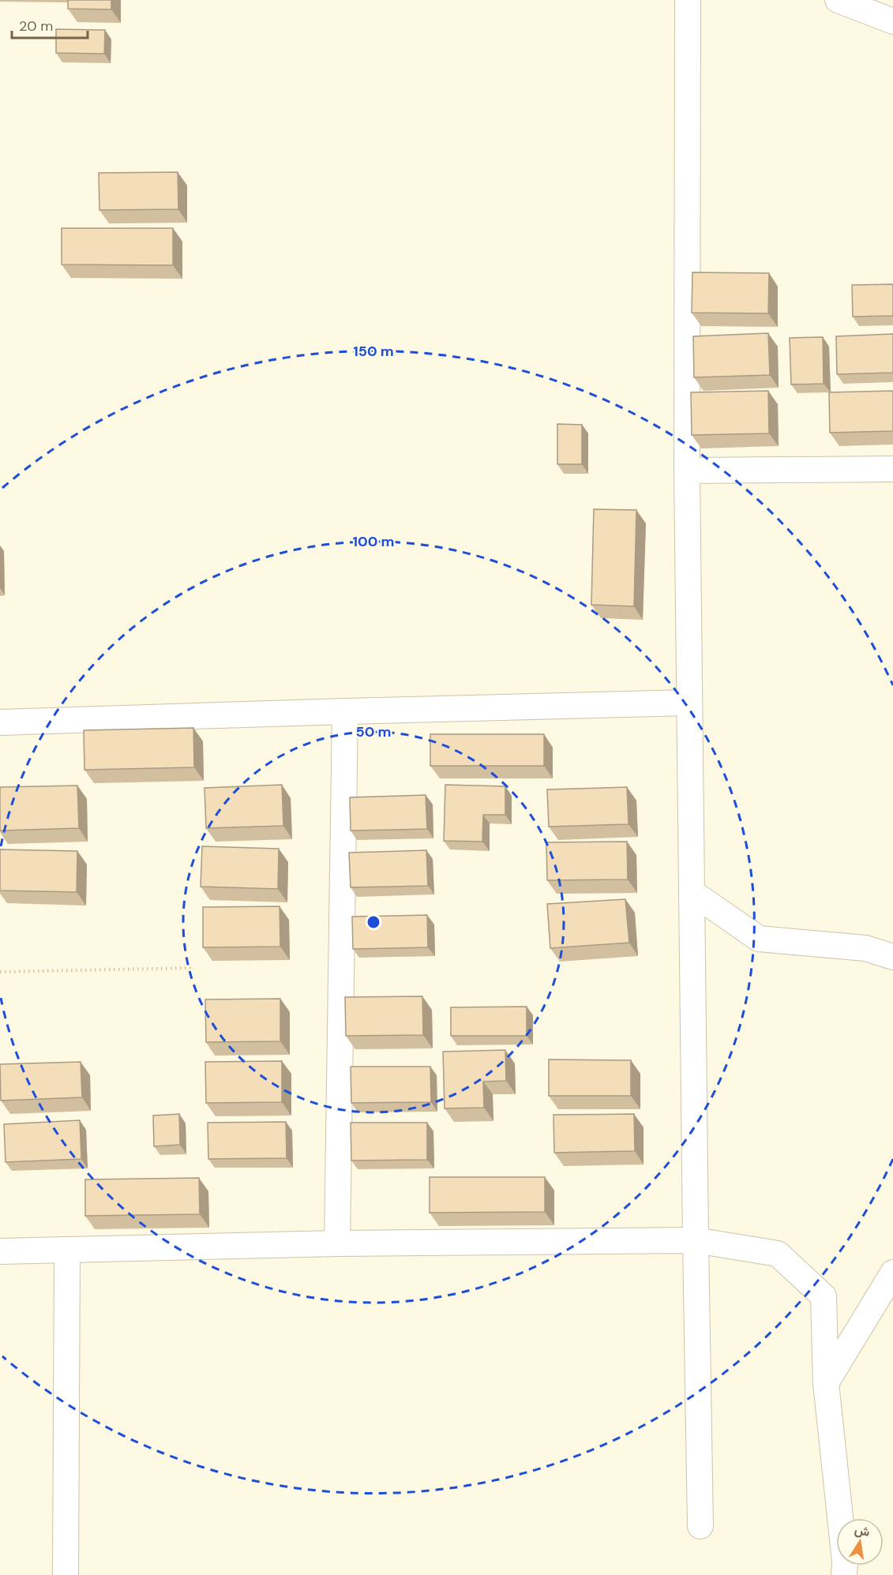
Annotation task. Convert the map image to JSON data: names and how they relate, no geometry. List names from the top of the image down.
{
  "scale_bar": "20 m",
  "north": "top",
  "rings": ["150 m", "100 m", "50 m"]
}
